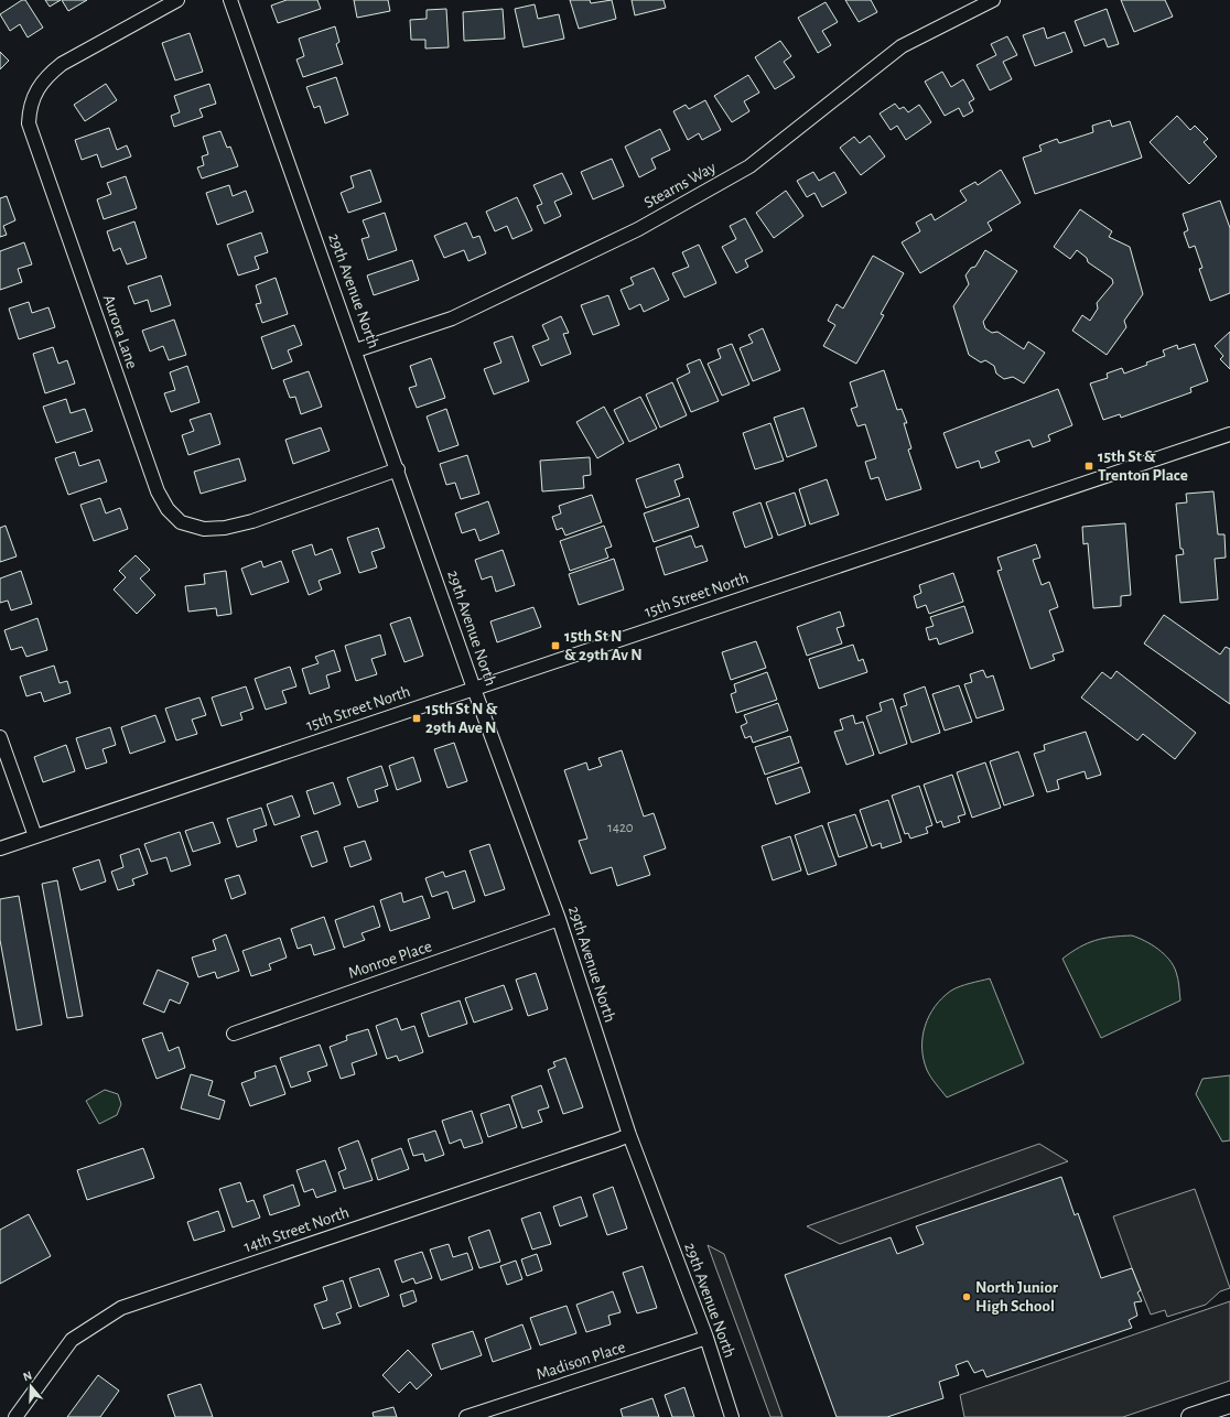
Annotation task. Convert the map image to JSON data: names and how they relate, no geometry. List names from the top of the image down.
{
  "streets": {
    "street": [
      "Stearns Way",
      "29th Avenue North",
      "Aurora Lane",
      "15th Street North",
      "Monroe Place",
      "14th Street North",
      "Madison Place"
    ]
  },
  "crossings": [
    ["Stearns Way", "29th Avenue North"],
    ["29th Avenue North", "Aurora Lane"],
    ["29th Avenue North", "15th Street North"],
    ["29th Avenue North", "Monroe Place"],
    ["29th Avenue North", "14th Street North"],
    ["29th Avenue North", "Madison Place"]
  ],
  "places": {
    "transit": ["15th St & Trenton Place", "15th St N & 29th Av N", "15th St N & 29th Ave N"],
    "other": ["North Junior High School"]
  },
  "house_numbers": ["1420"],
  "north": "top"
}
